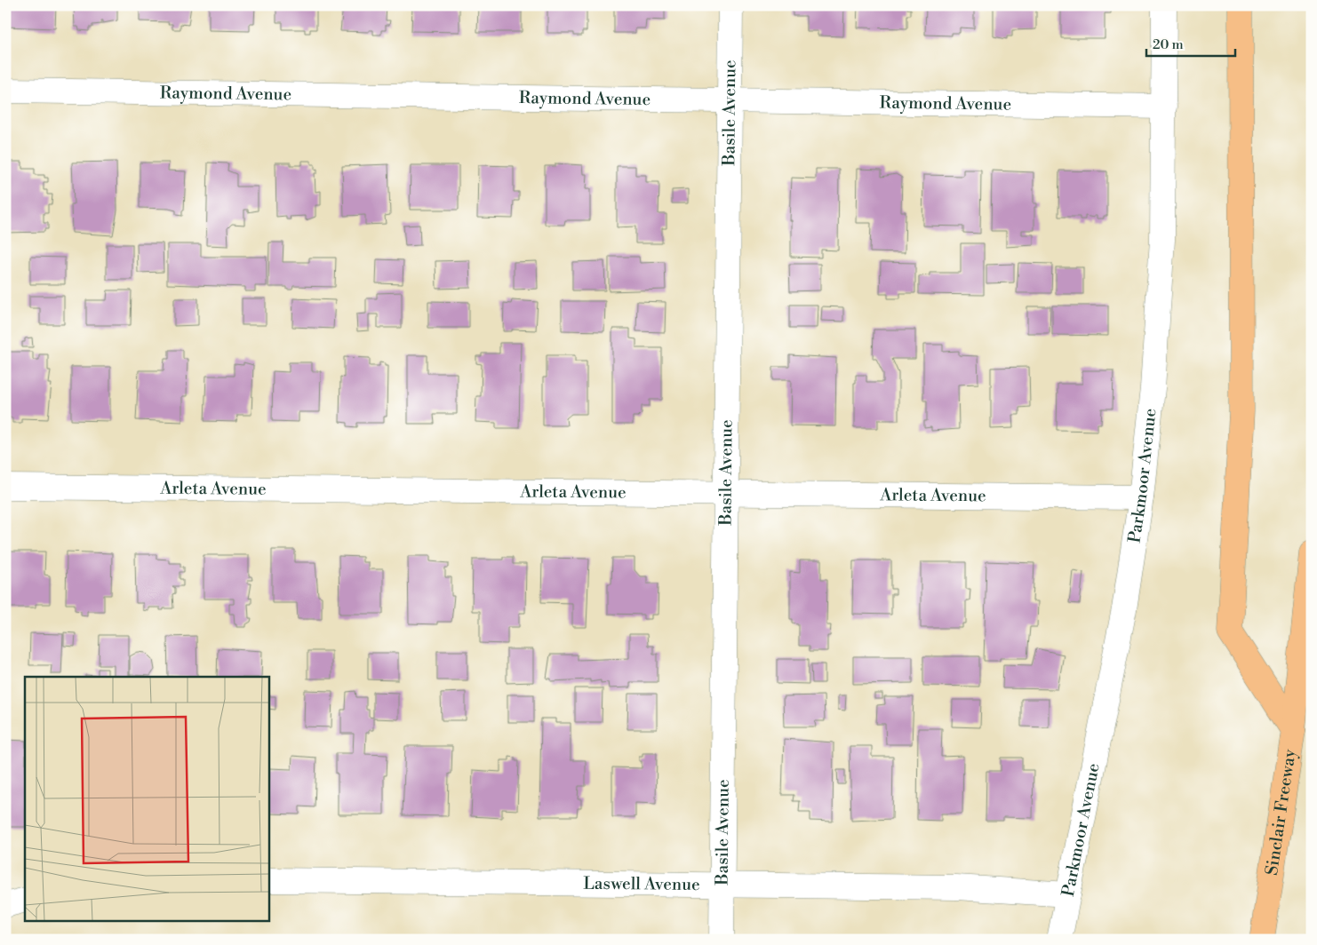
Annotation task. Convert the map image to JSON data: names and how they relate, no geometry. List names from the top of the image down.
{
  "streets": {
    "highway": ["Sinclair Freeway"],
    "street": [
      "Raymond Avenue",
      "Basile Avenue",
      "Parkmoor Avenue",
      "Arleta Avenue",
      "Laswell Avenue"
    ]
  },
  "crossings": [
    ["Raymond Avenue", "Basile Avenue"],
    ["Raymond Avenue", "Parkmoor Avenue"],
    ["Basile Avenue", "Arleta Avenue"],
    ["Basile Avenue", "Laswell Avenue"],
    ["Parkmoor Avenue", "Arleta Avenue"],
    ["Parkmoor Avenue", "Laswell Avenue"]
  ],
  "scale_bar": "20 m"
}
